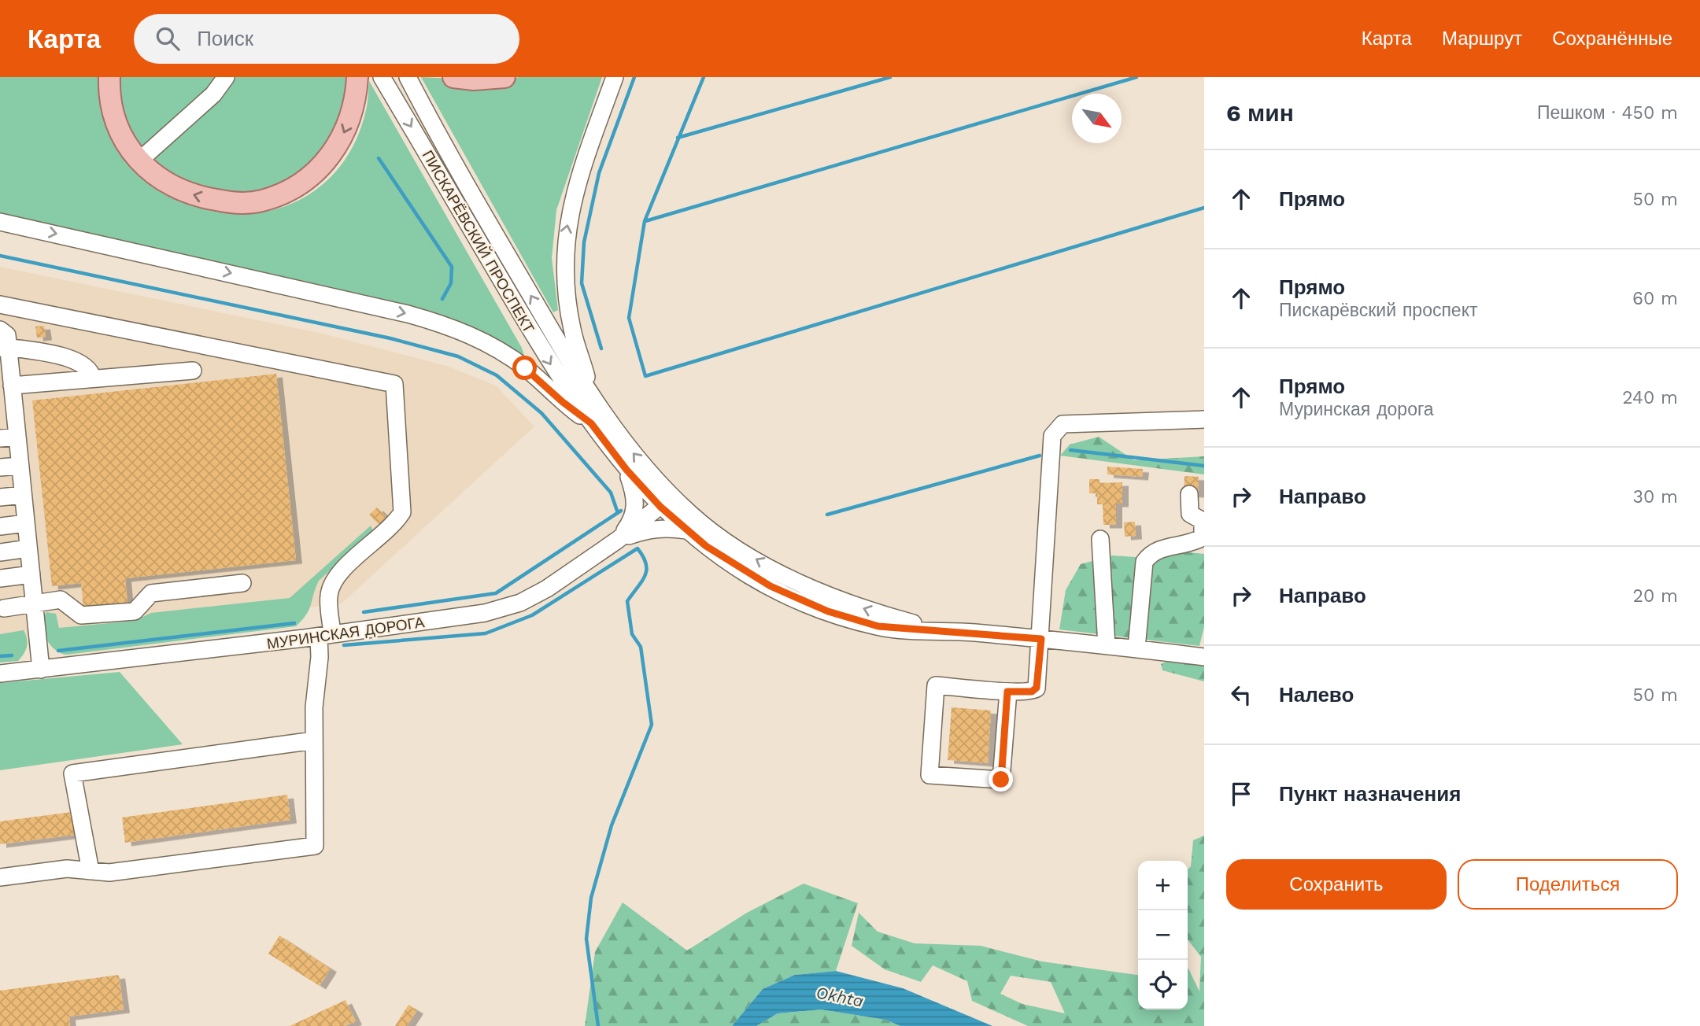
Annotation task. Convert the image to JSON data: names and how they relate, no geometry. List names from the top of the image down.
{
  "streets": {
    "street": ["ПИСКАРЁВСКИЙ ПРОСПЕКТ", "МУРИНСКАЯ ДОРОГА"]
  },
  "crossings": [
    ["ПИСКАРЁВСКИЙ ПРОСПЕКТ", "МУРИНСКАЯ ДОРОГА"]
  ],
  "water": ["Okhta"],
  "north": "bottom right",
  "page": {
    "header": "Карта",
    "search": "Поиск",
    "nav": ["Карта", "Маршрут", "Сохранённые"],
    "heading": ["6 мин", "Пешком · 450 m"],
    "list": [
      ["Прямо", "50 m"],
      ["Прямо", "Пискарёвский проспект", "60 m"],
      ["Прямо", "Муринская дорога", "240 m"],
      ["Направо", "30 m"],
      ["Направо", "20 m"],
      ["Налево", "50 m"],
      "Пункт назначения"
    ],
    "buttons": ["Сохранить", "Поделиться"],
    "map_buttons": ["+", "−"]
  }
}
